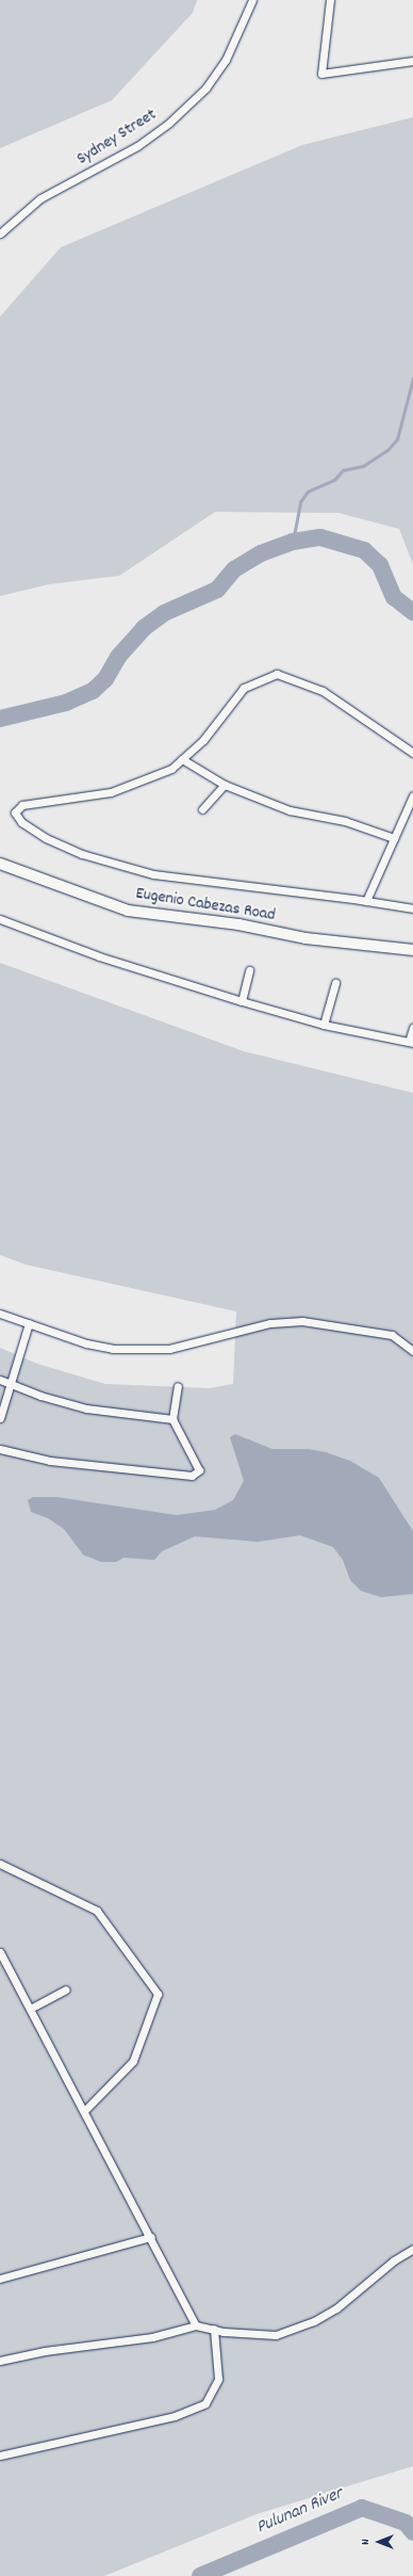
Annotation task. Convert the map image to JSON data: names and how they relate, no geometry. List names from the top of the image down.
{
  "streets": {
    "street": ["Sydney Street", "Eugenio Cabezas Road"]
  },
  "water": ["Pulunan River"],
  "north": "left"
}
